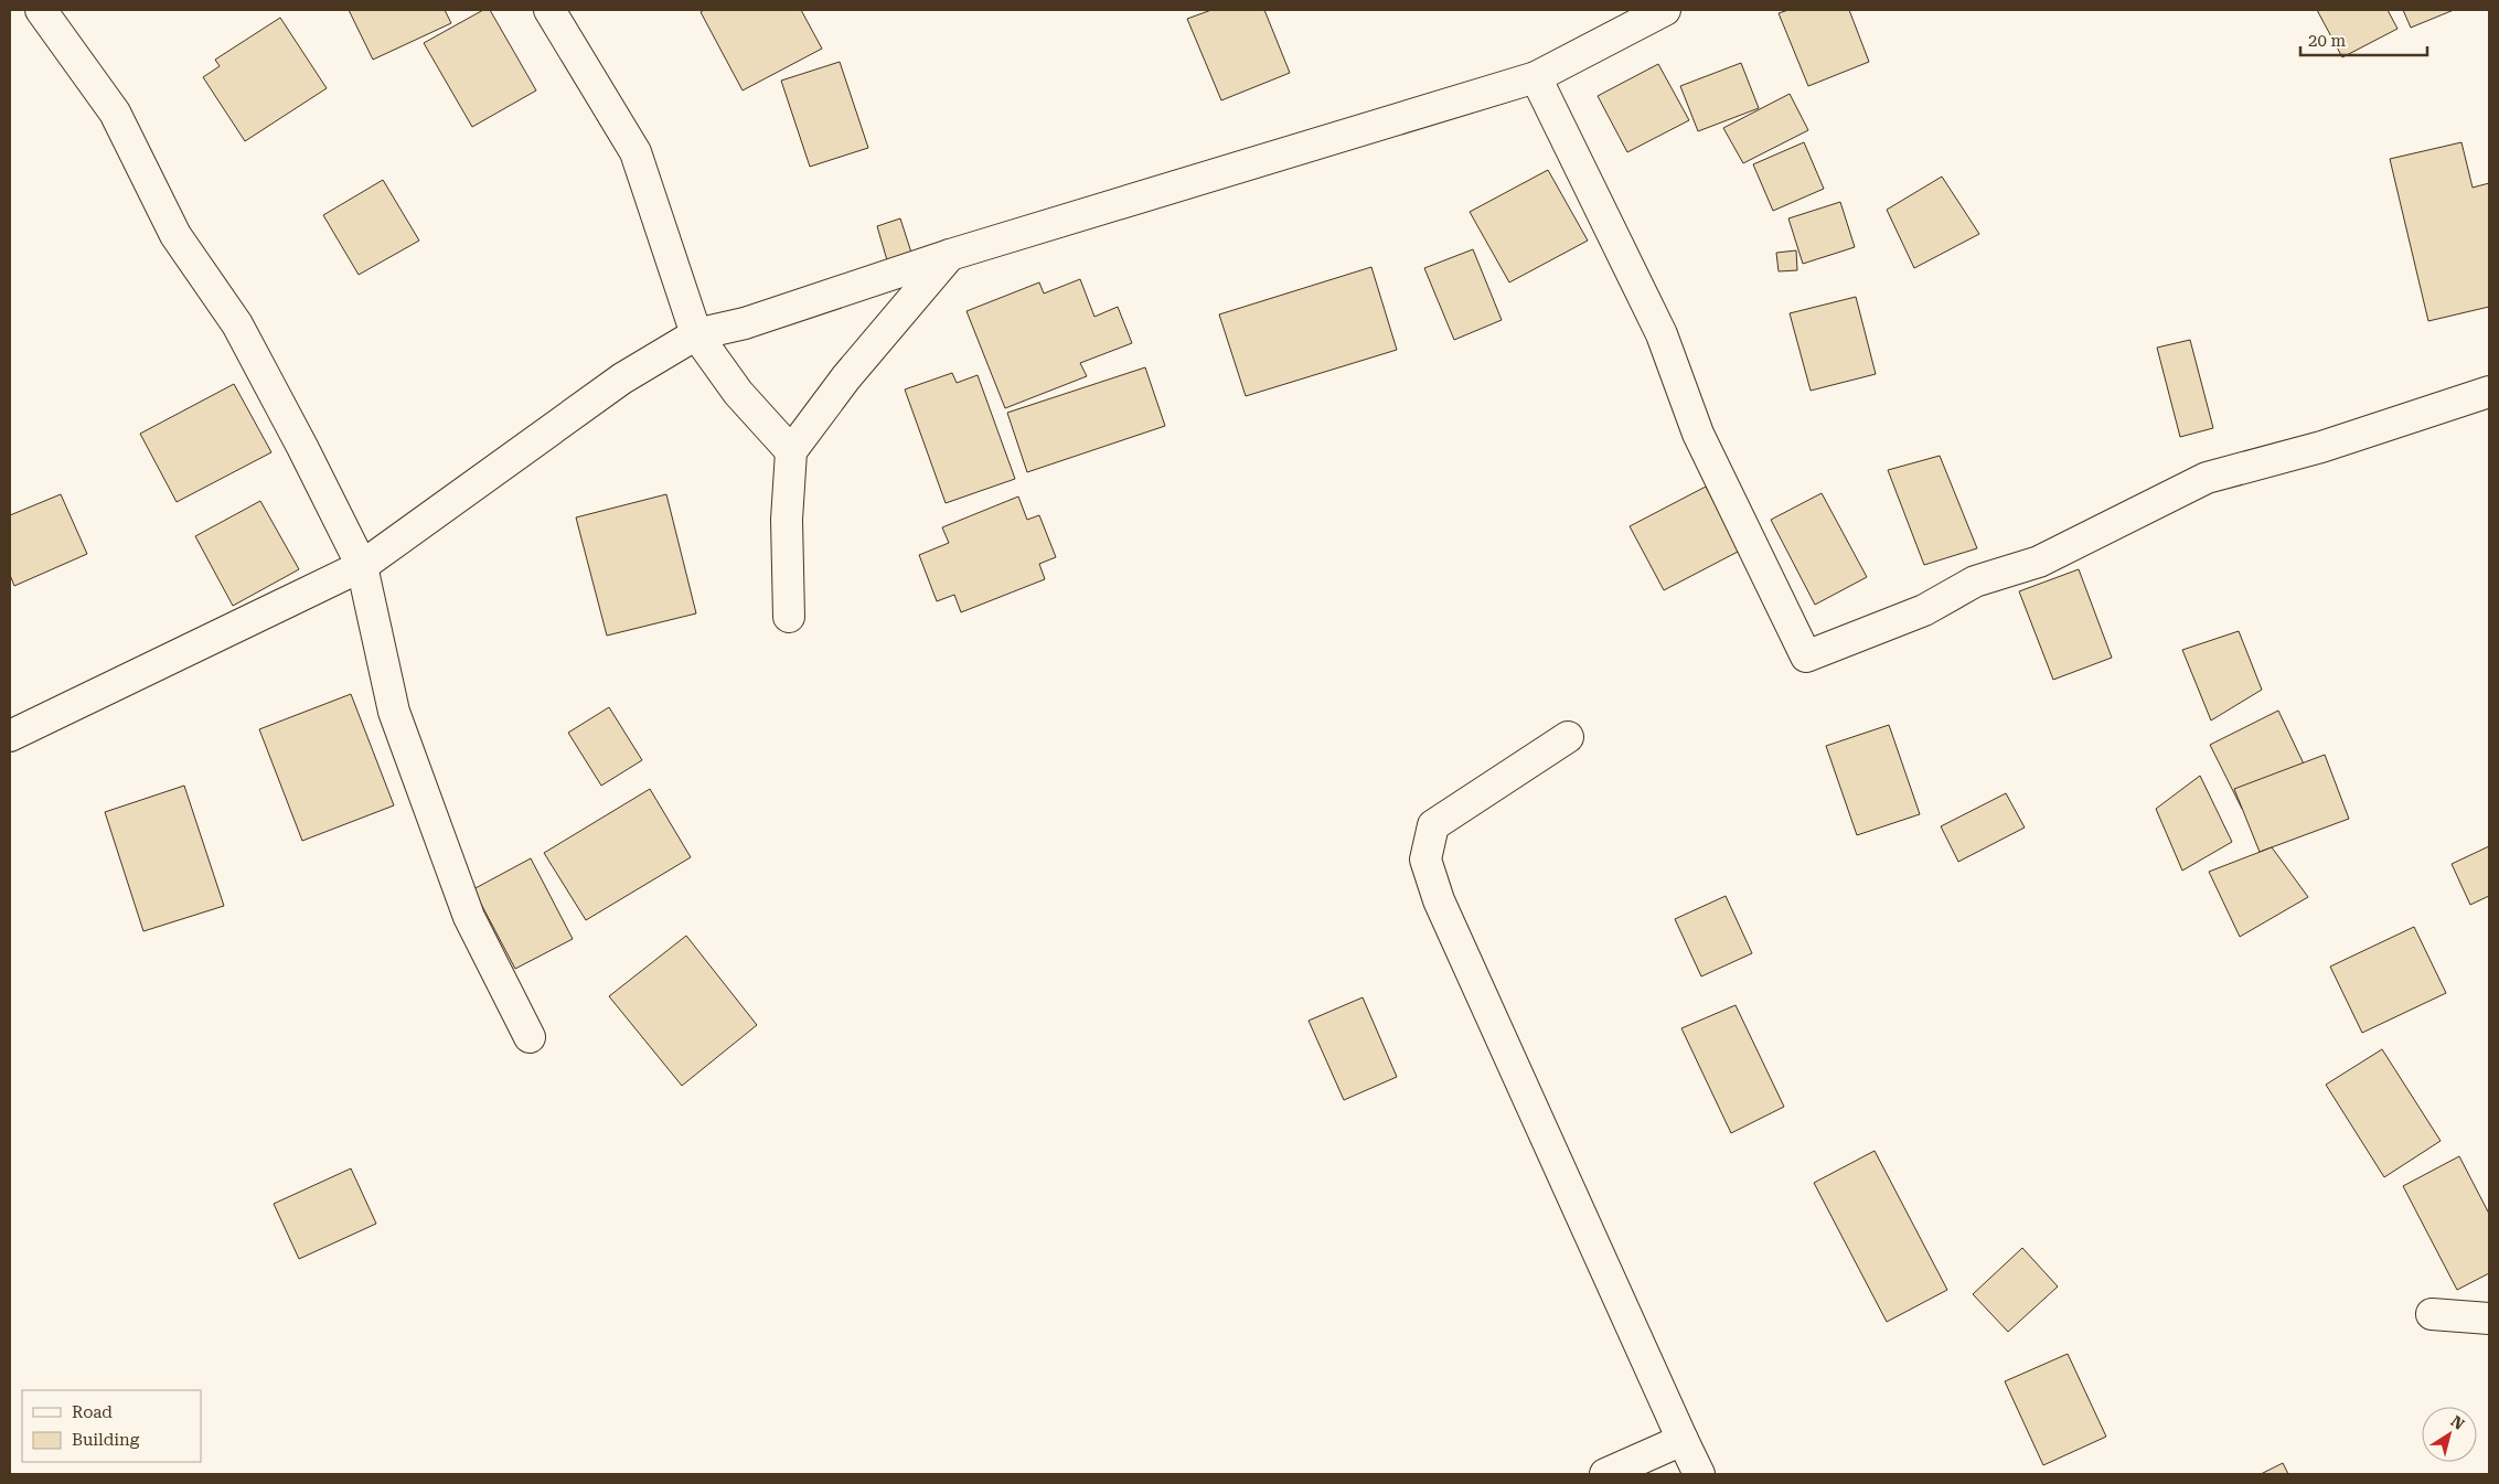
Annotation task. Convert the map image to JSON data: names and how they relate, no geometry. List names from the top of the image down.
{
  "legend": ["Road", "Building"],
  "scale_bar": "20 m",
  "north": "top right"
}
